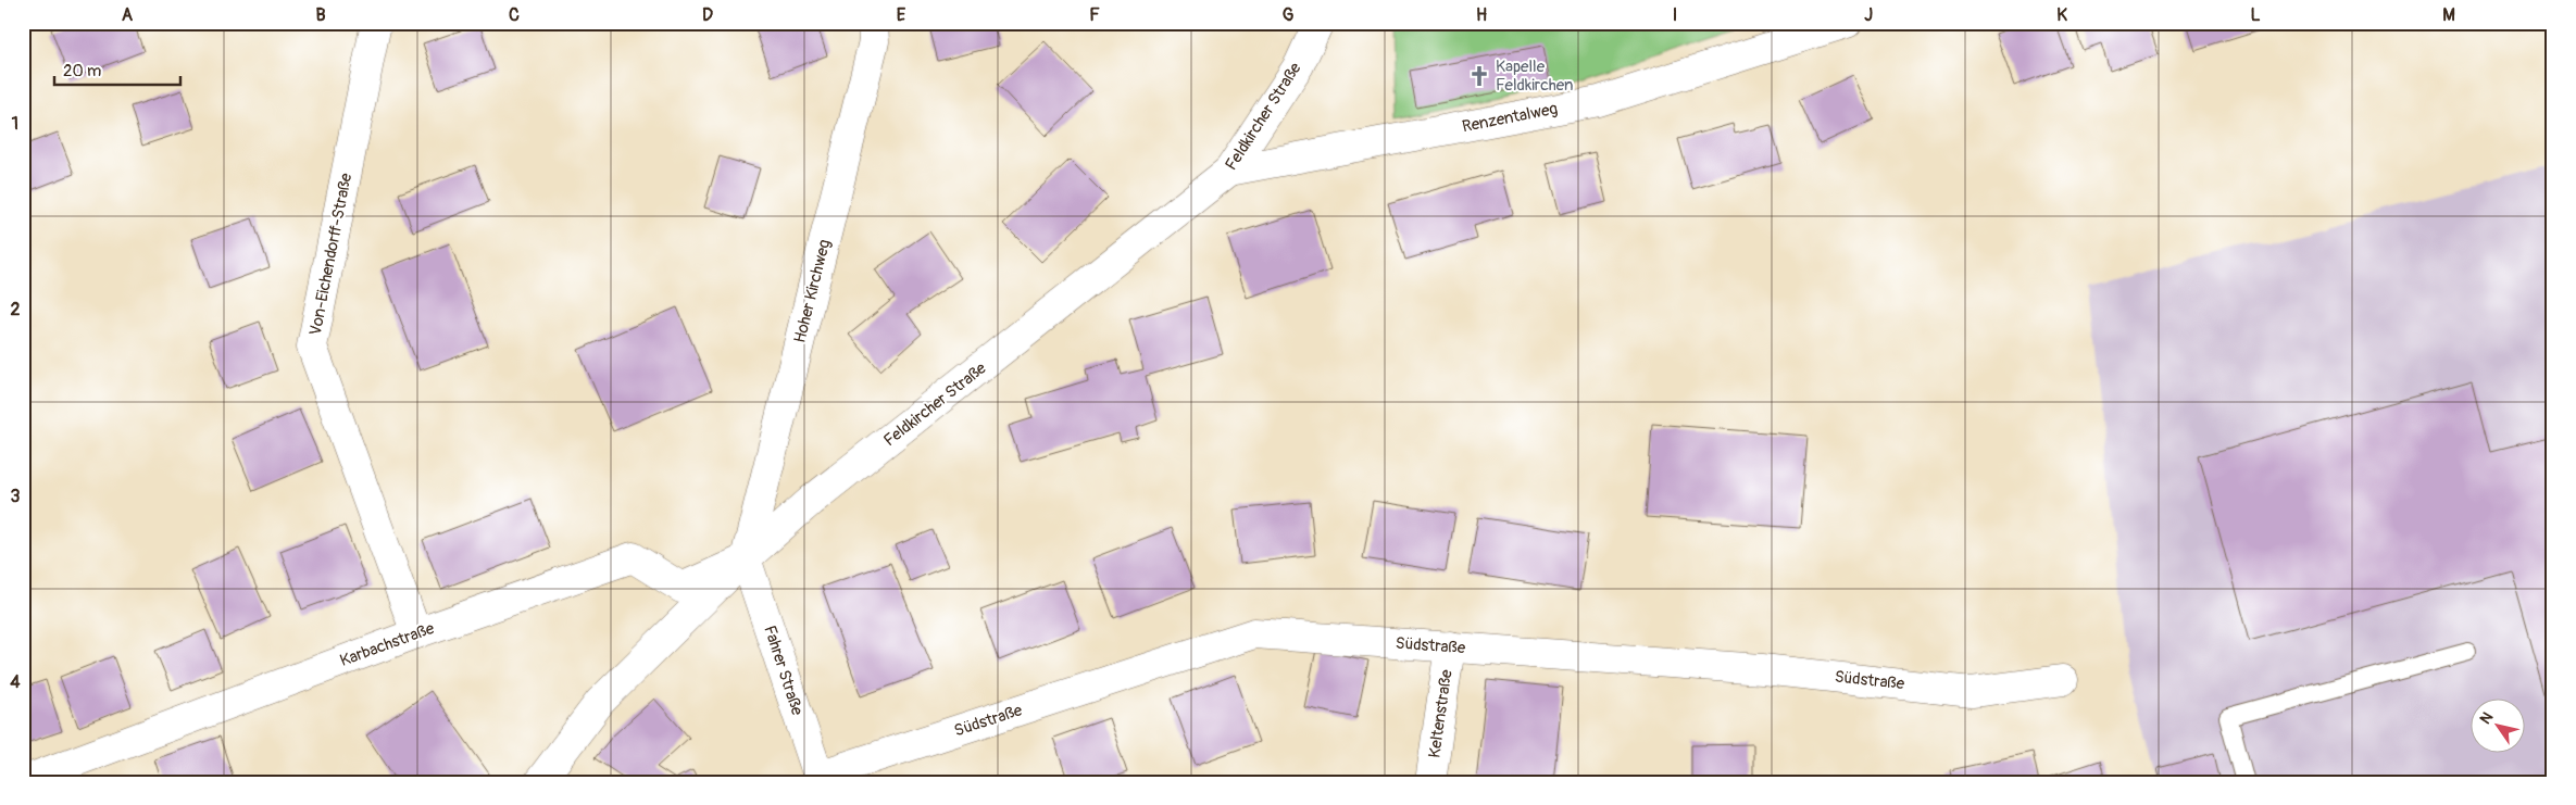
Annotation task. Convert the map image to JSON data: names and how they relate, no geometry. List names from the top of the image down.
{
  "streets": {
    "street": [
      "Feldkircher Straße",
      "Renzentalweg",
      "Von-Eichendorff-Straße",
      "Hoher Kirchweg",
      "Karbachstraße",
      "Südstraße",
      "Fahrer Straße",
      "Keltenstraße"
    ]
  },
  "crossings": [
    ["Feldkircher Straße", "Renzentalweg"],
    ["Feldkircher Straße", "Hoher Kirchweg"],
    ["Feldkircher Straße", "Karbachstraße"],
    ["Feldkircher Straße", "Fahrer Straße"],
    ["Von-Eichendorff-Straße", "Karbachstraße"],
    ["Hoher Kirchweg", "Karbachstraße"],
    ["Hoher Kirchweg", "Fahrer Straße"],
    ["Karbachstraße", "Fahrer Straße"],
    ["Südstraße", "Fahrer Straße"],
    ["Südstraße", "Keltenstraße"]
  ],
  "places": {
    "church": ["Kapelle Feldkirchen"]
  },
  "scale_bar": "20 m",
  "north": "top left",
  "grid": {
    "columns": [
      "A",
      "B",
      "C",
      "D",
      "E",
      "F",
      "G",
      "H",
      "I",
      "J",
      "K",
      "L",
      "M"
    ],
    "rows": [
      "1",
      "2",
      "3",
      "4"
    ]
  }
}
